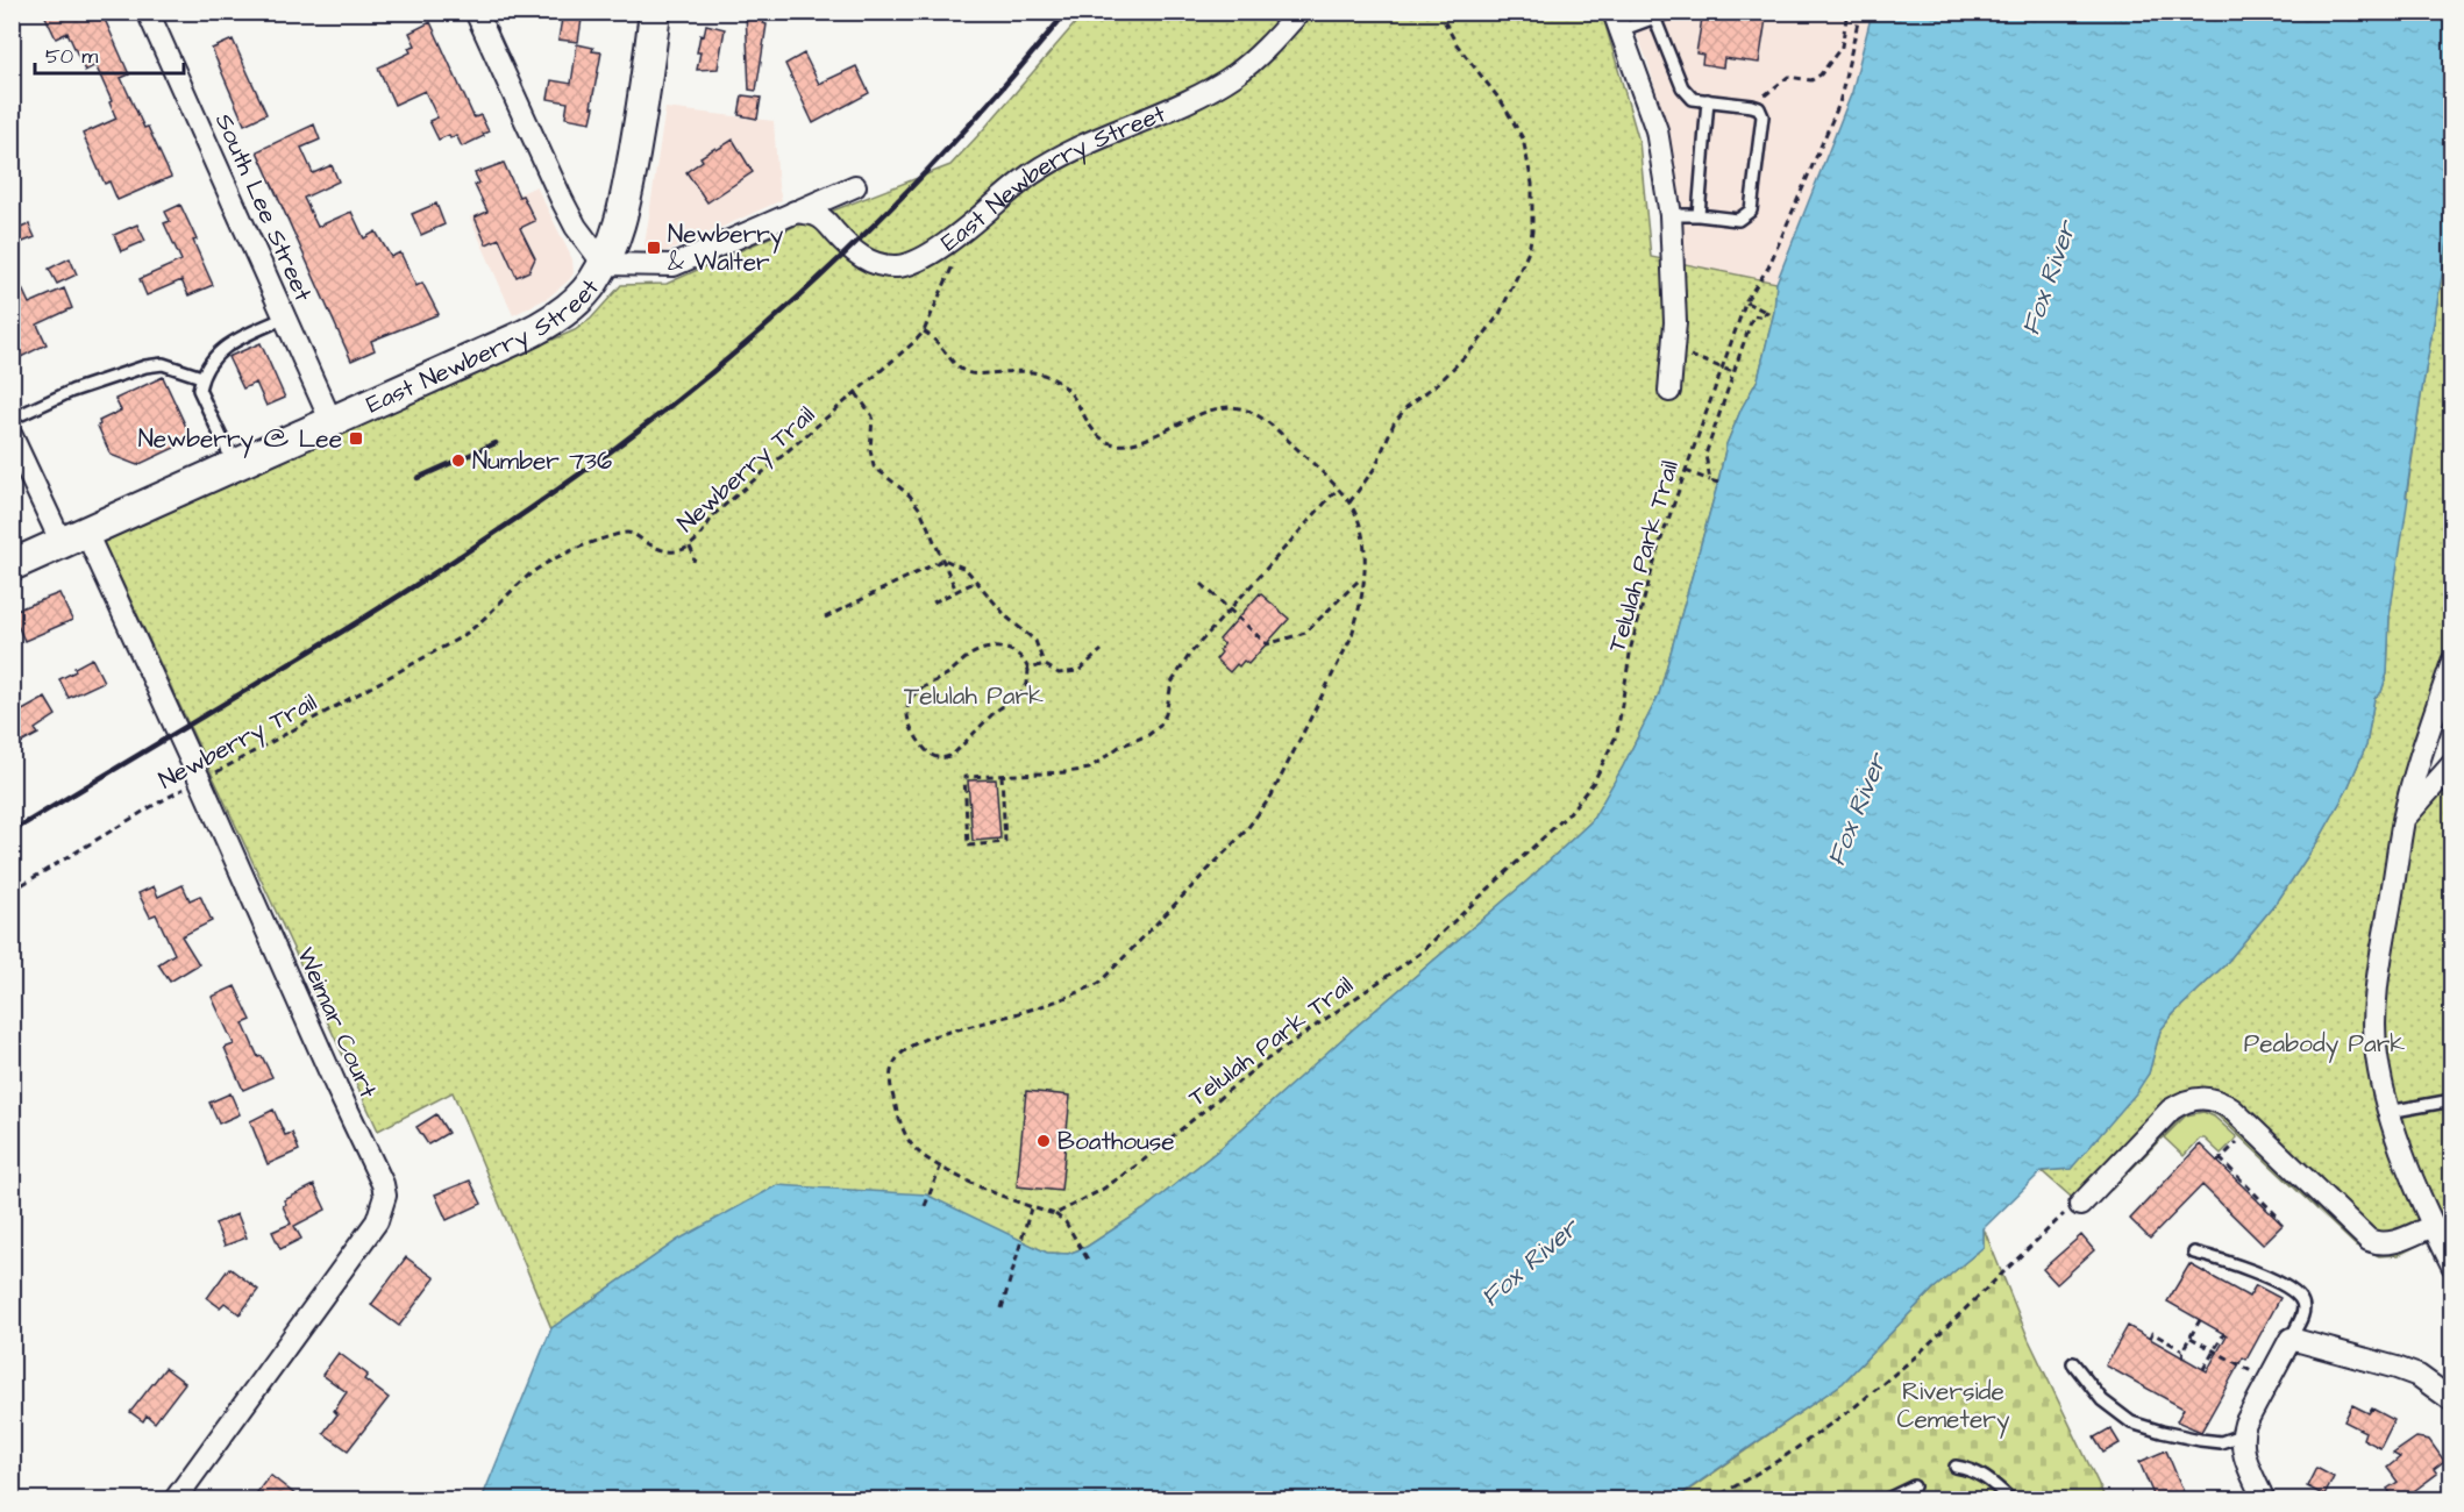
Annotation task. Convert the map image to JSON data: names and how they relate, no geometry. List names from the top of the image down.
{
  "streets": {
    "main road": ["East Newberry Street"],
    "street": ["South Lee Street", "Weimar Court"],
    "path": ["Newberry Trail", "Telulah Park Trail"]
  },
  "crossings": [
    ["East Newberry Street", "South Lee Street"],
    ["East Newberry Street", "Weimar Court"],
    ["Newberry Trail", "Weimar Court"]
  ],
  "water": ["Fox River"],
  "parks": ["Telulah Park", "Peabody Park", "Riverside Cemetery"],
  "places": {
    "transit": ["Newberry & Walter", "Newberry @ Lee"],
    "other": ["Number 736", "Boathouse"]
  },
  "scale_bar": "50 m"
}
